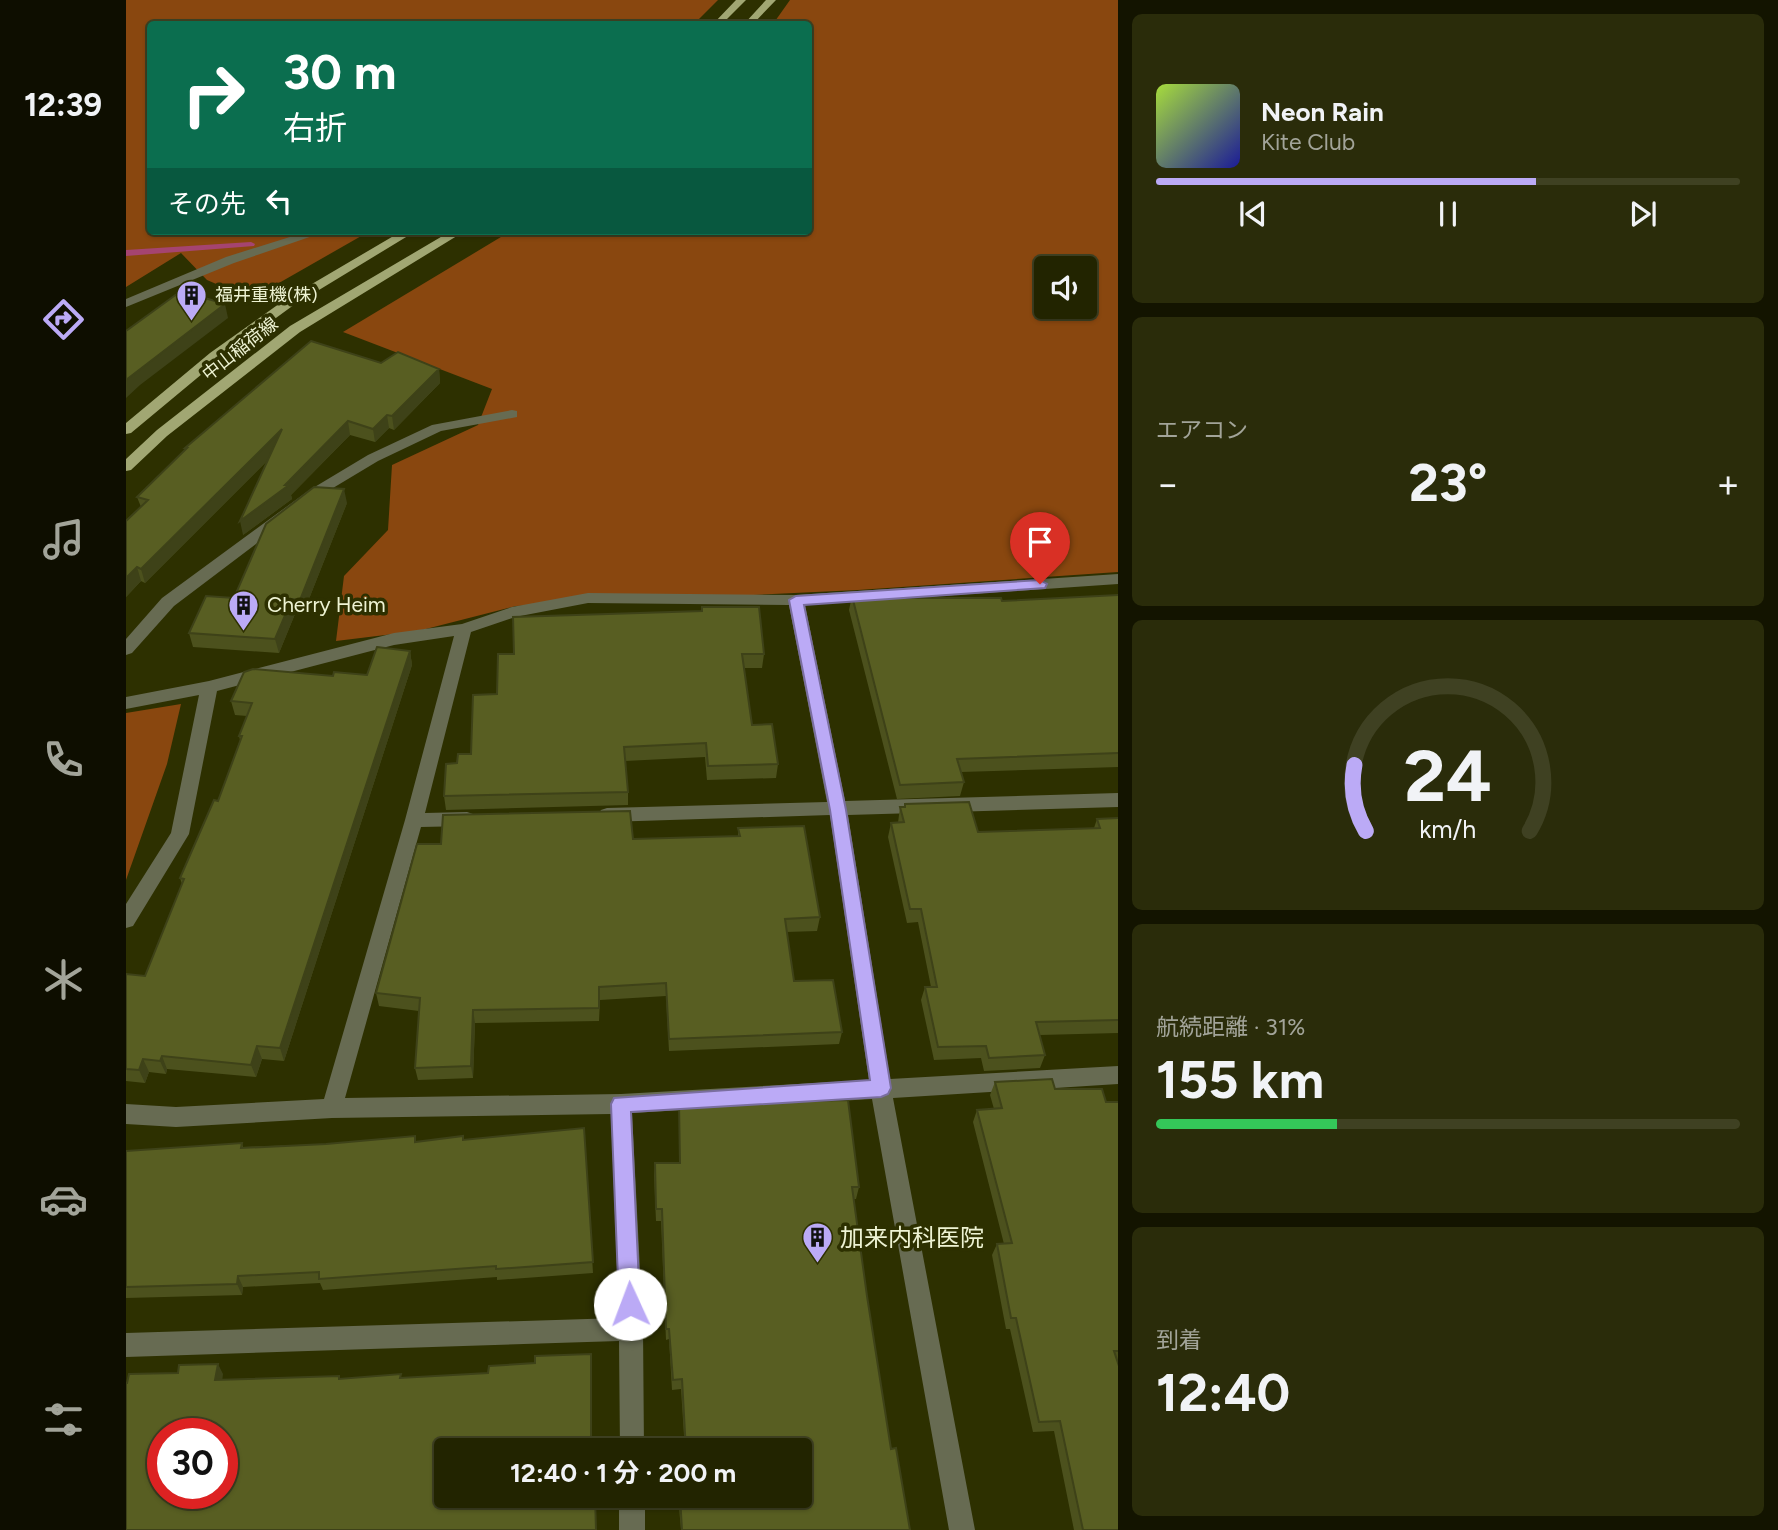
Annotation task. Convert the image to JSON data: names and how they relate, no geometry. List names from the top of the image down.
{
  "streets": {
    "main road": ["中山稲荷線"]
  },
  "places": {
    "building": ["福井重機(株)", "Cherry Heim", "加来内科医院"]
  },
  "page": {
    "tabs": "12:39",
    "turn": ["30 m", "右折"],
    "song": ["Neon Rain", "Kite Club"],
    "then": "その先",
    "tile": [
      "エアコン",
      ["航続距離 · 31%", "155 km"],
      ["到着", "12:40"]
    ],
    "heat": ["−", "23°", "+"],
    "limit": "30",
    "trip": "12:40 · 1 分 · 200 m",
    "gauge": ["24", "km/h"]
  }
}
